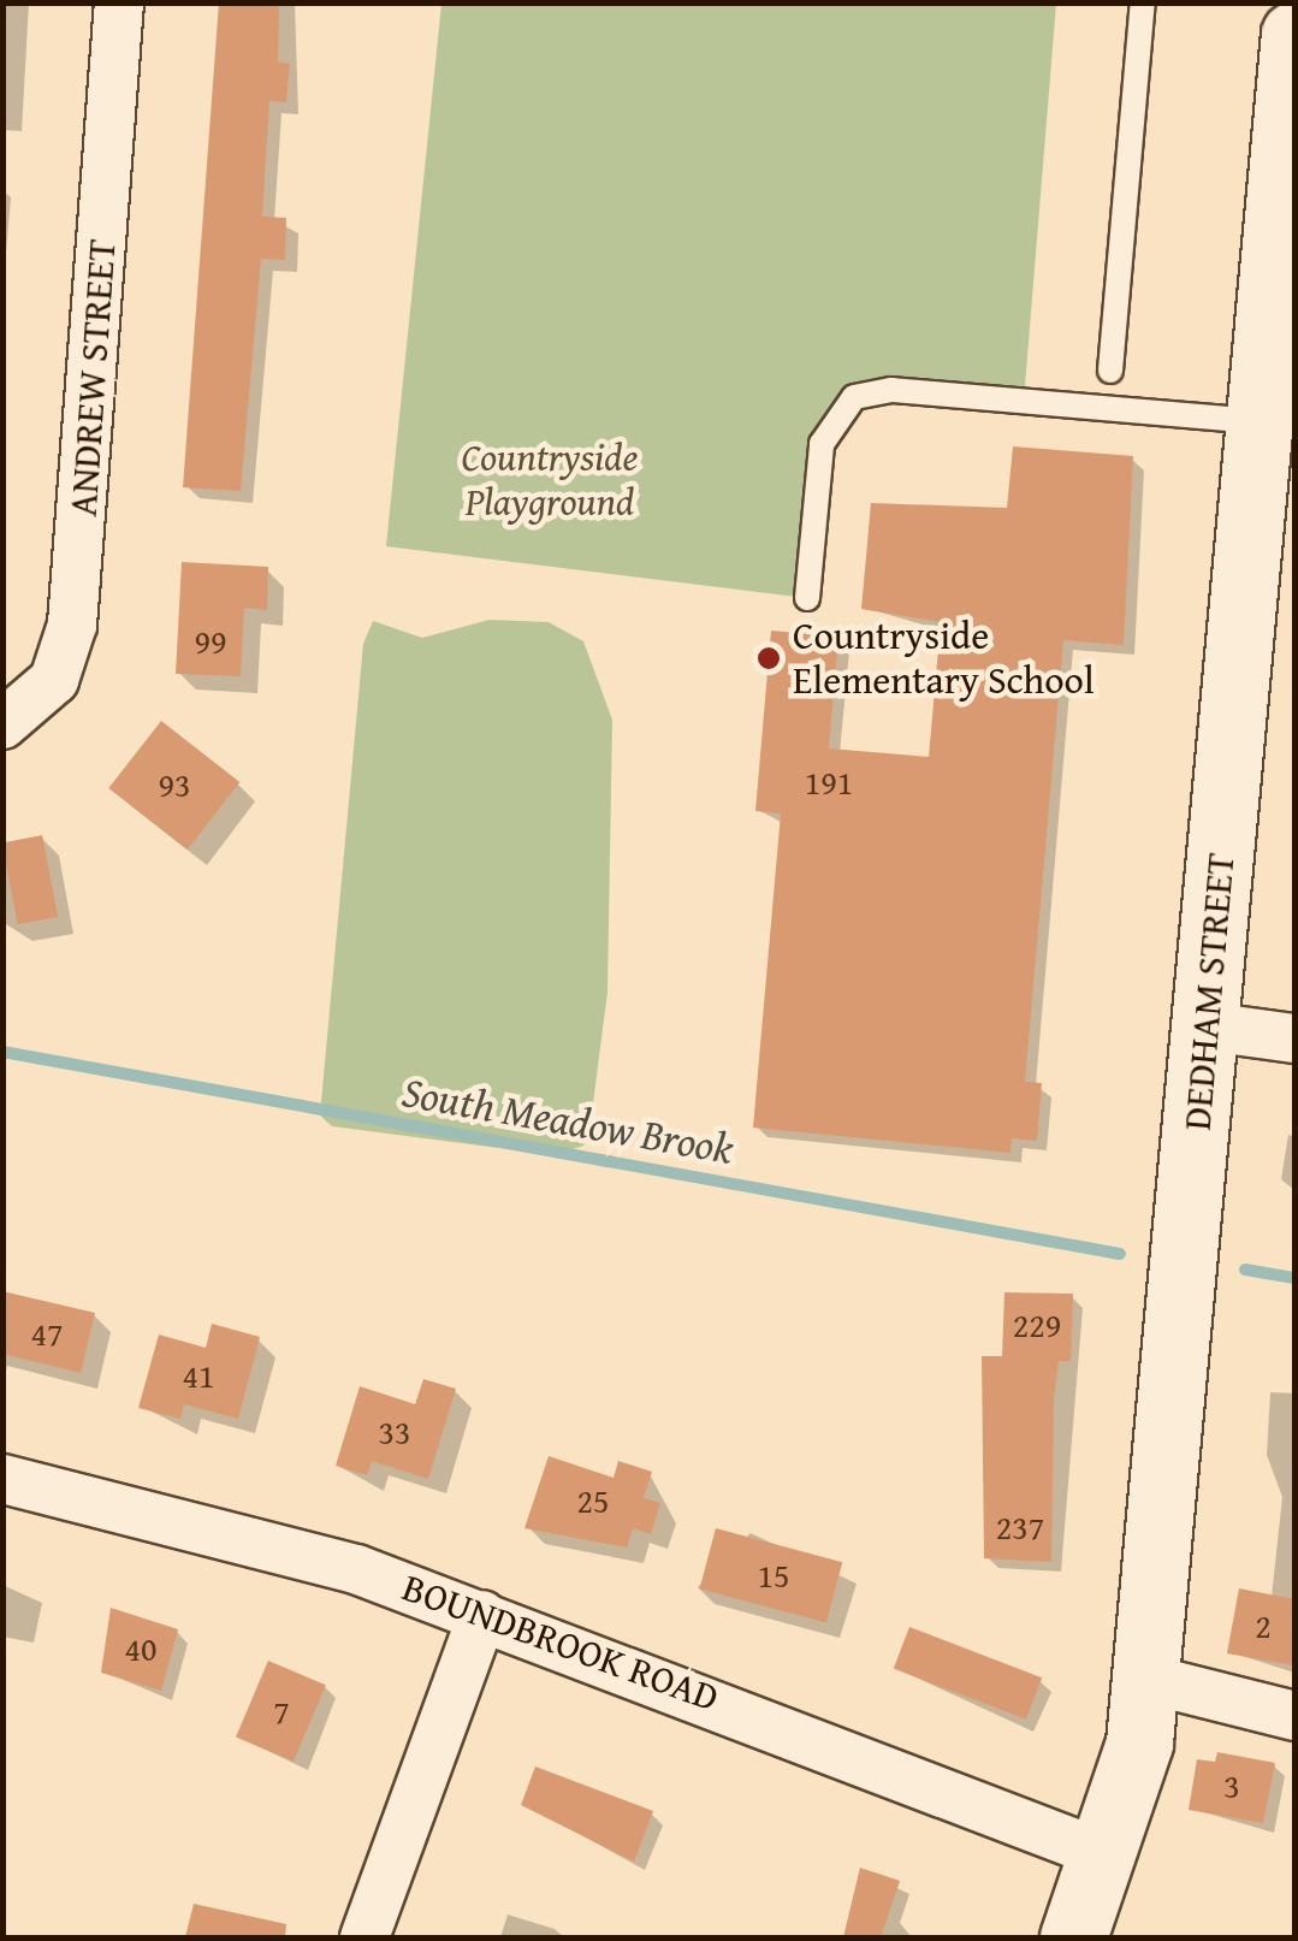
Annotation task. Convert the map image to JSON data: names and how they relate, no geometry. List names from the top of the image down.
{
  "streets": {
    "main road": ["DEDHAM STREET"],
    "street": ["ANDREW STREET", "BOUNDBROOK ROAD"]
  },
  "crossings": [
    ["DEDHAM STREET", "BOUNDBROOK ROAD"]
  ],
  "water": ["South Meadow Brook"],
  "parks": ["Countryside Playground"],
  "places": ["Countryside Elementary School"],
  "house_numbers": [
    "99",
    "191",
    "93",
    "229",
    "47",
    "41",
    "33",
    "25",
    "237",
    "15",
    "2",
    "40",
    "7",
    "3"
  ]
}
